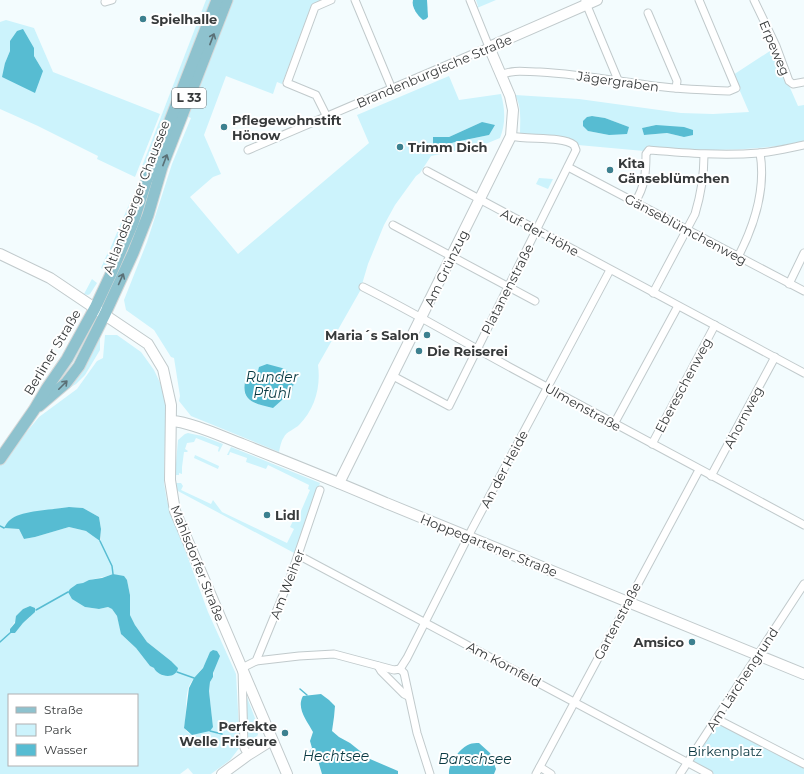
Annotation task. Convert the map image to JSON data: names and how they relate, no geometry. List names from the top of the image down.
{
  "streets": {
    "main road": [
      "Brandenburgische Straße",
      "L 33",
      "Altlandsberger Chaussee",
      "Am Grünzug",
      "Berliner Straße",
      "Hoppegartener Straße",
      "Mahlsdorfer Straße"
    ],
    "street": [
      "Erpeweg",
      "Jägergraben",
      "Gänseblümchenweg",
      "Auf der Höhe",
      "Platanenstraße",
      "Ebereschenweg",
      "Ulmenstraße",
      "Ahornweg",
      "An der Heide",
      "Am Weiher",
      "Gartenstraße",
      "Am Kornfeld",
      "Am Lärchengrund"
    ]
  },
  "crossings": [
    ["Brandenburgische Straße", "Am Grünzug"],
    ["Jägergraben", "Am Grünzug"],
    ["Altlandsberger Chaussee", "Berliner Straße"],
    ["Altlandsberger Chaussee", "Mahlsdorfer Straße"],
    ["Gänseblümchenweg", "Platanenstraße"],
    ["Auf der Höhe", "Am Grünzug"],
    ["Auf der Höhe", "Platanenstraße"],
    ["Auf der Höhe", "Ebereschenweg"],
    ["Auf der Höhe", "Ahornweg"],
    ["Auf der Höhe", "An der Heide"],
    ["Am Grünzug", "Platanenstraße"],
    ["Am Grünzug", "Ulmenstraße"],
    ["Am Grünzug", "Hoppegartener Straße"],
    ["Platanenstraße", "Ulmenstraße"],
    ["Berliner Straße", "Mahlsdorfer Straße"],
    ["Ebereschenweg", "Ulmenstraße"],
    ["Ulmenstraße", "Ahornweg"],
    ["Ulmenstraße", "An der Heide"],
    ["Ulmenstraße", "Gartenstraße"],
    ["An der Heide", "Hoppegartener Straße"],
    ["An der Heide", "Am Kornfeld"],
    ["Hoppegartener Straße", "Mahlsdorfer Straße"],
    ["Hoppegartener Straße", "Gartenstraße"],
    ["Hoppegartener Straße", "Am Lärchengrund"],
    ["Am Weiher", "Am Kornfeld"],
    ["Gartenstraße", "Am Kornfeld"],
    ["Am Kornfeld", "Am Lärchengrund"]
  ],
  "water": ["Runder Pfuhl", "Hechtsee", "Barschsee"],
  "parks": ["Birkenplatz"],
  "places": [
    "Spielhalle",
    "Pflegewohnstift Hönow",
    "Trimm Dich",
    "Kita Gänseblümchen",
    "Maria´s Salon",
    "Die Reiserei",
    "Lidl",
    "Amsico",
    "Perfekte Welle Friseure"
  ],
  "legend": ["Straße", "Park", "Wasser"]
}
